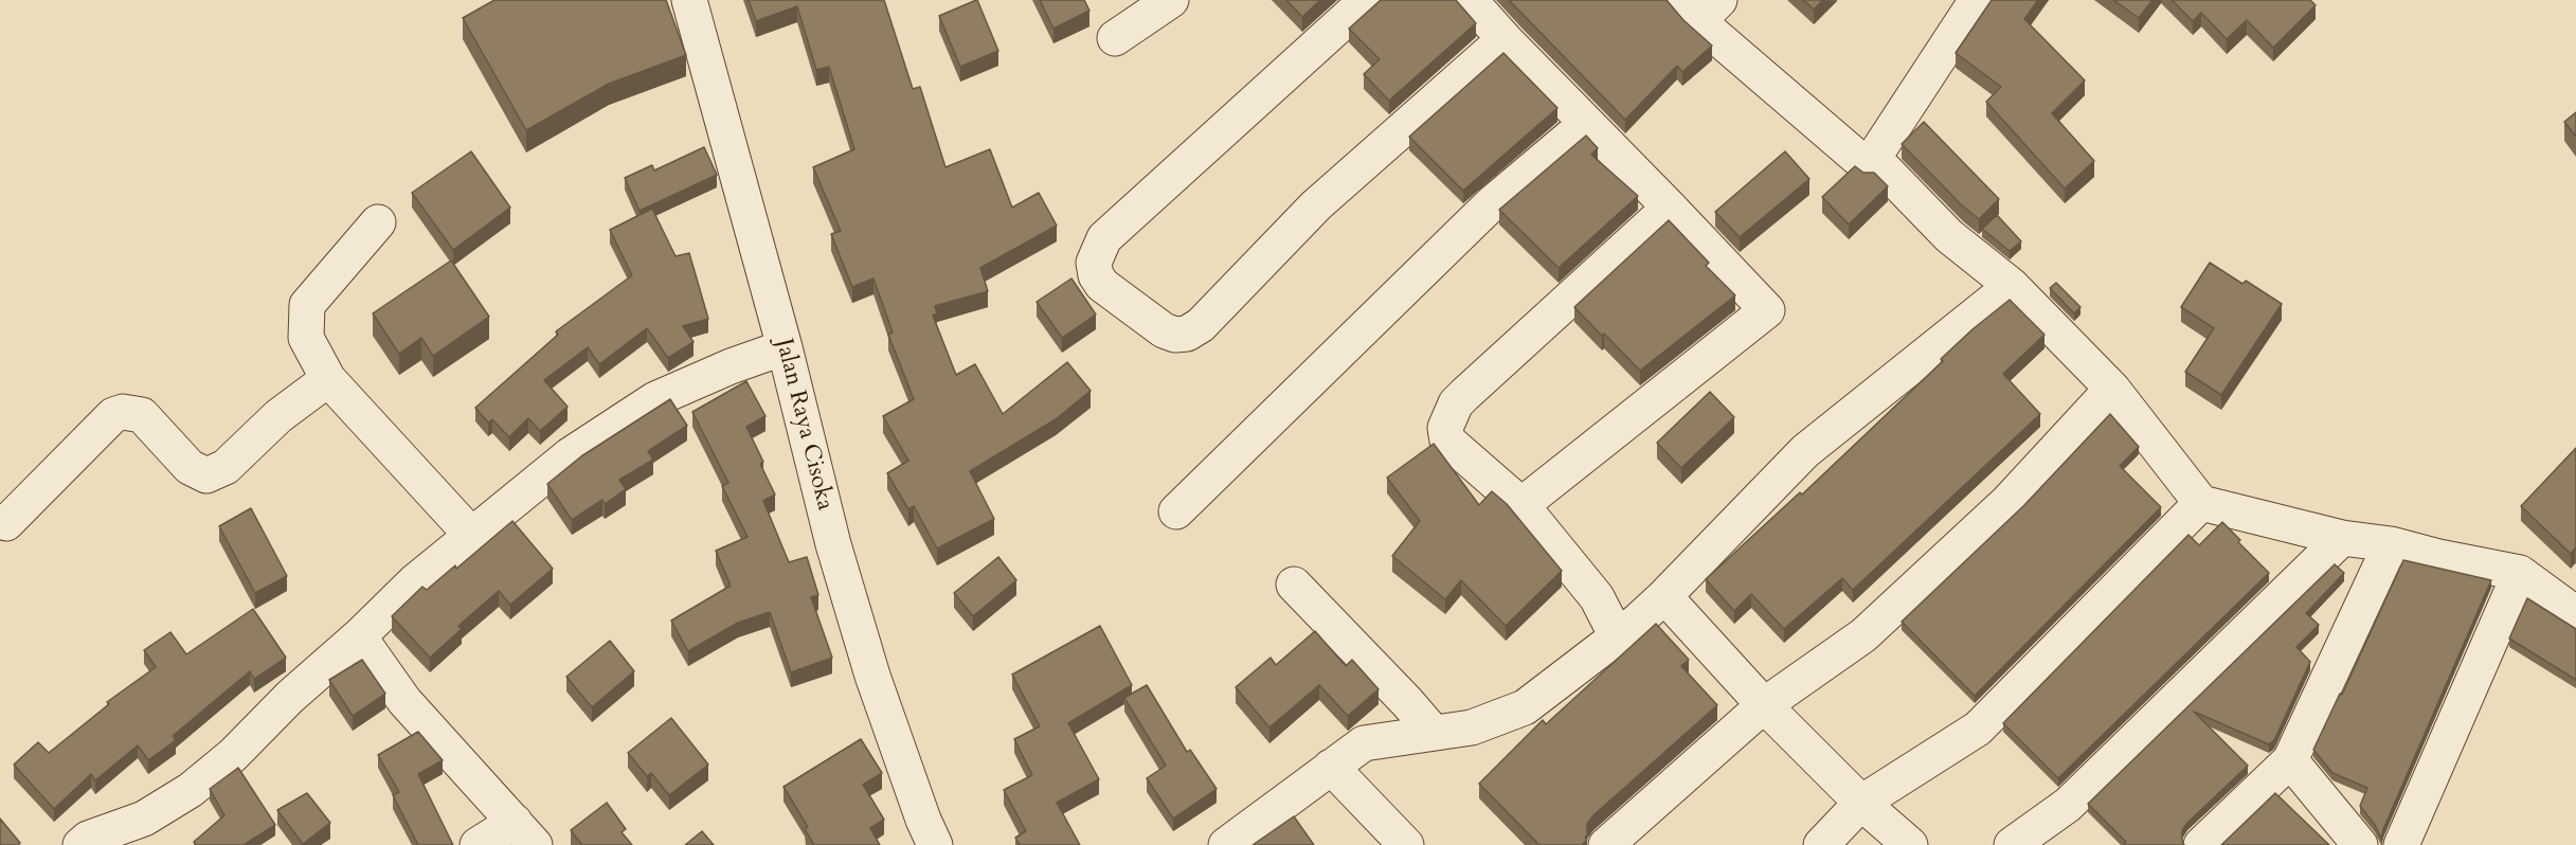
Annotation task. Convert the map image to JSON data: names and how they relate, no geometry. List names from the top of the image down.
{
  "streets": {
    "street": ["Jalan Raya Cisoka"]
  }
}
